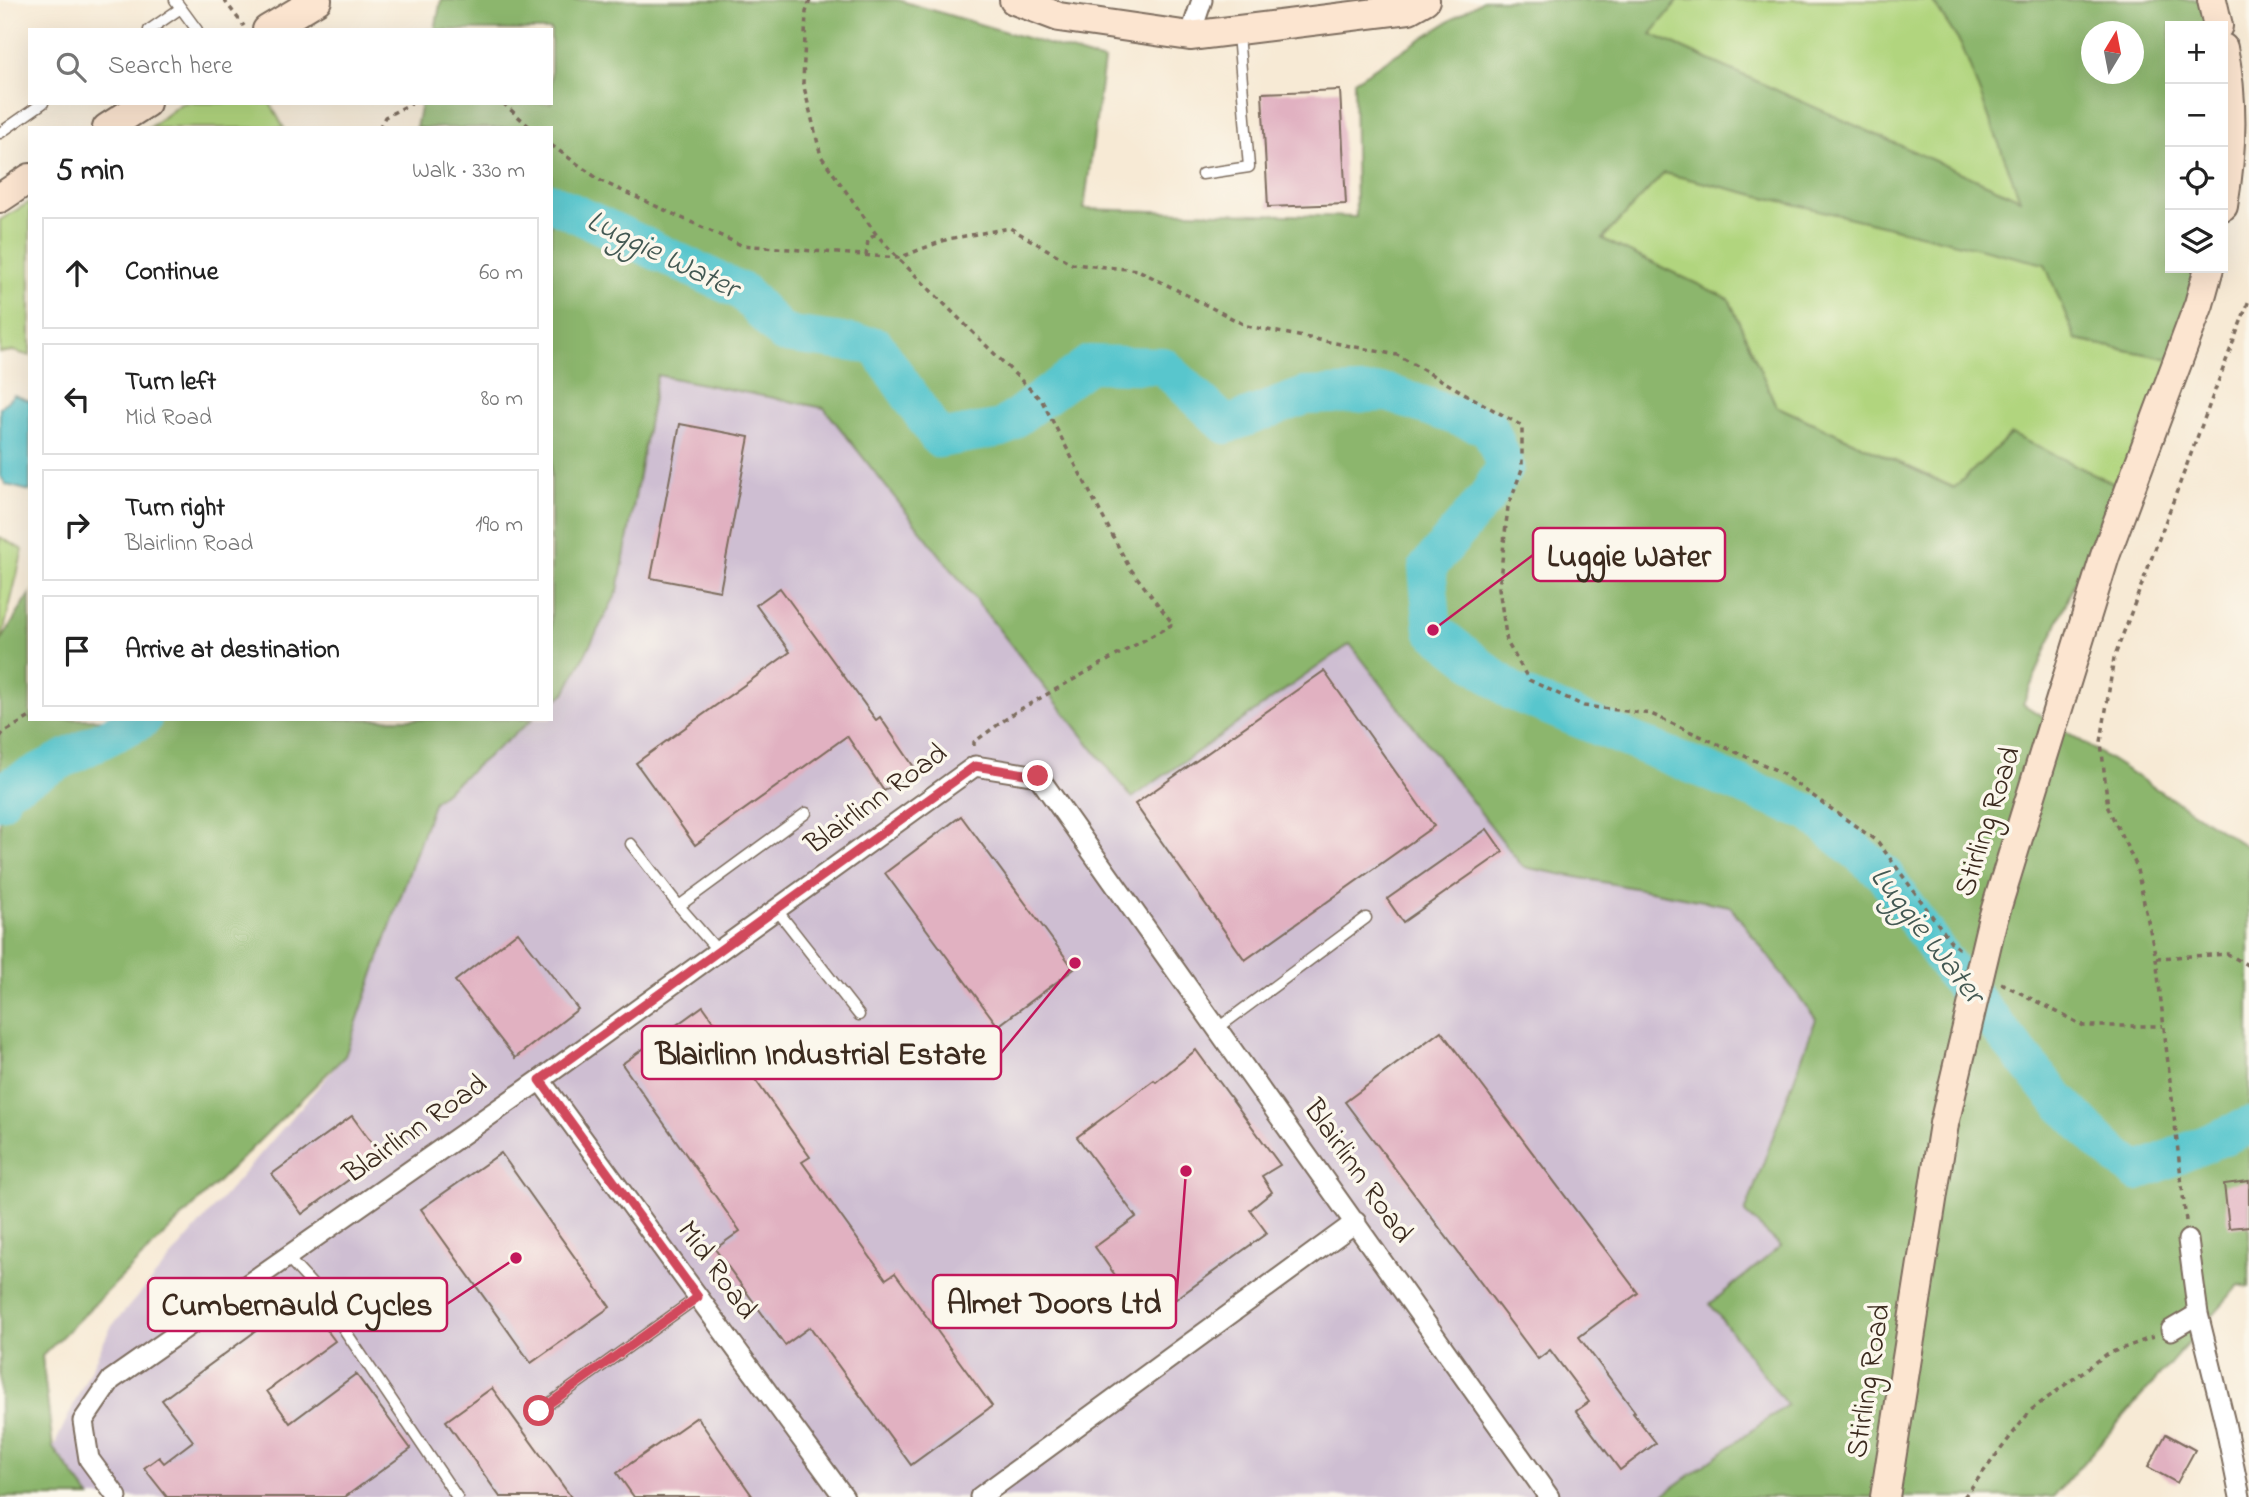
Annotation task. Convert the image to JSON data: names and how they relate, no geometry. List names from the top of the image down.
{
  "streets": {
    "main road": ["Stirling Road"],
    "street": ["Blairlinn Road", "Mid Road"]
  },
  "crossings": [
    ["Blairlinn Road", "Mid Road"]
  ],
  "water": ["Luggie Water"],
  "places": [
    "Luggie Water",
    "Blairlinn Industrial Estate",
    "Almet Doors Ltd",
    "Cumbernauld Cycles"
  ],
  "north": "top",
  "page": {
    "map_buttons": ["+", "−"],
    "search": "Search here",
    "heading": ["5 min", "Walk · 330 m"],
    "list": [
      ["Continue", "60 m"],
      ["Turn left", "Mid Road", "80 m"],
      ["Turn right", "Blairlinn Road", "190 m"],
      "Arrive at destination"
    ]
  }
}
